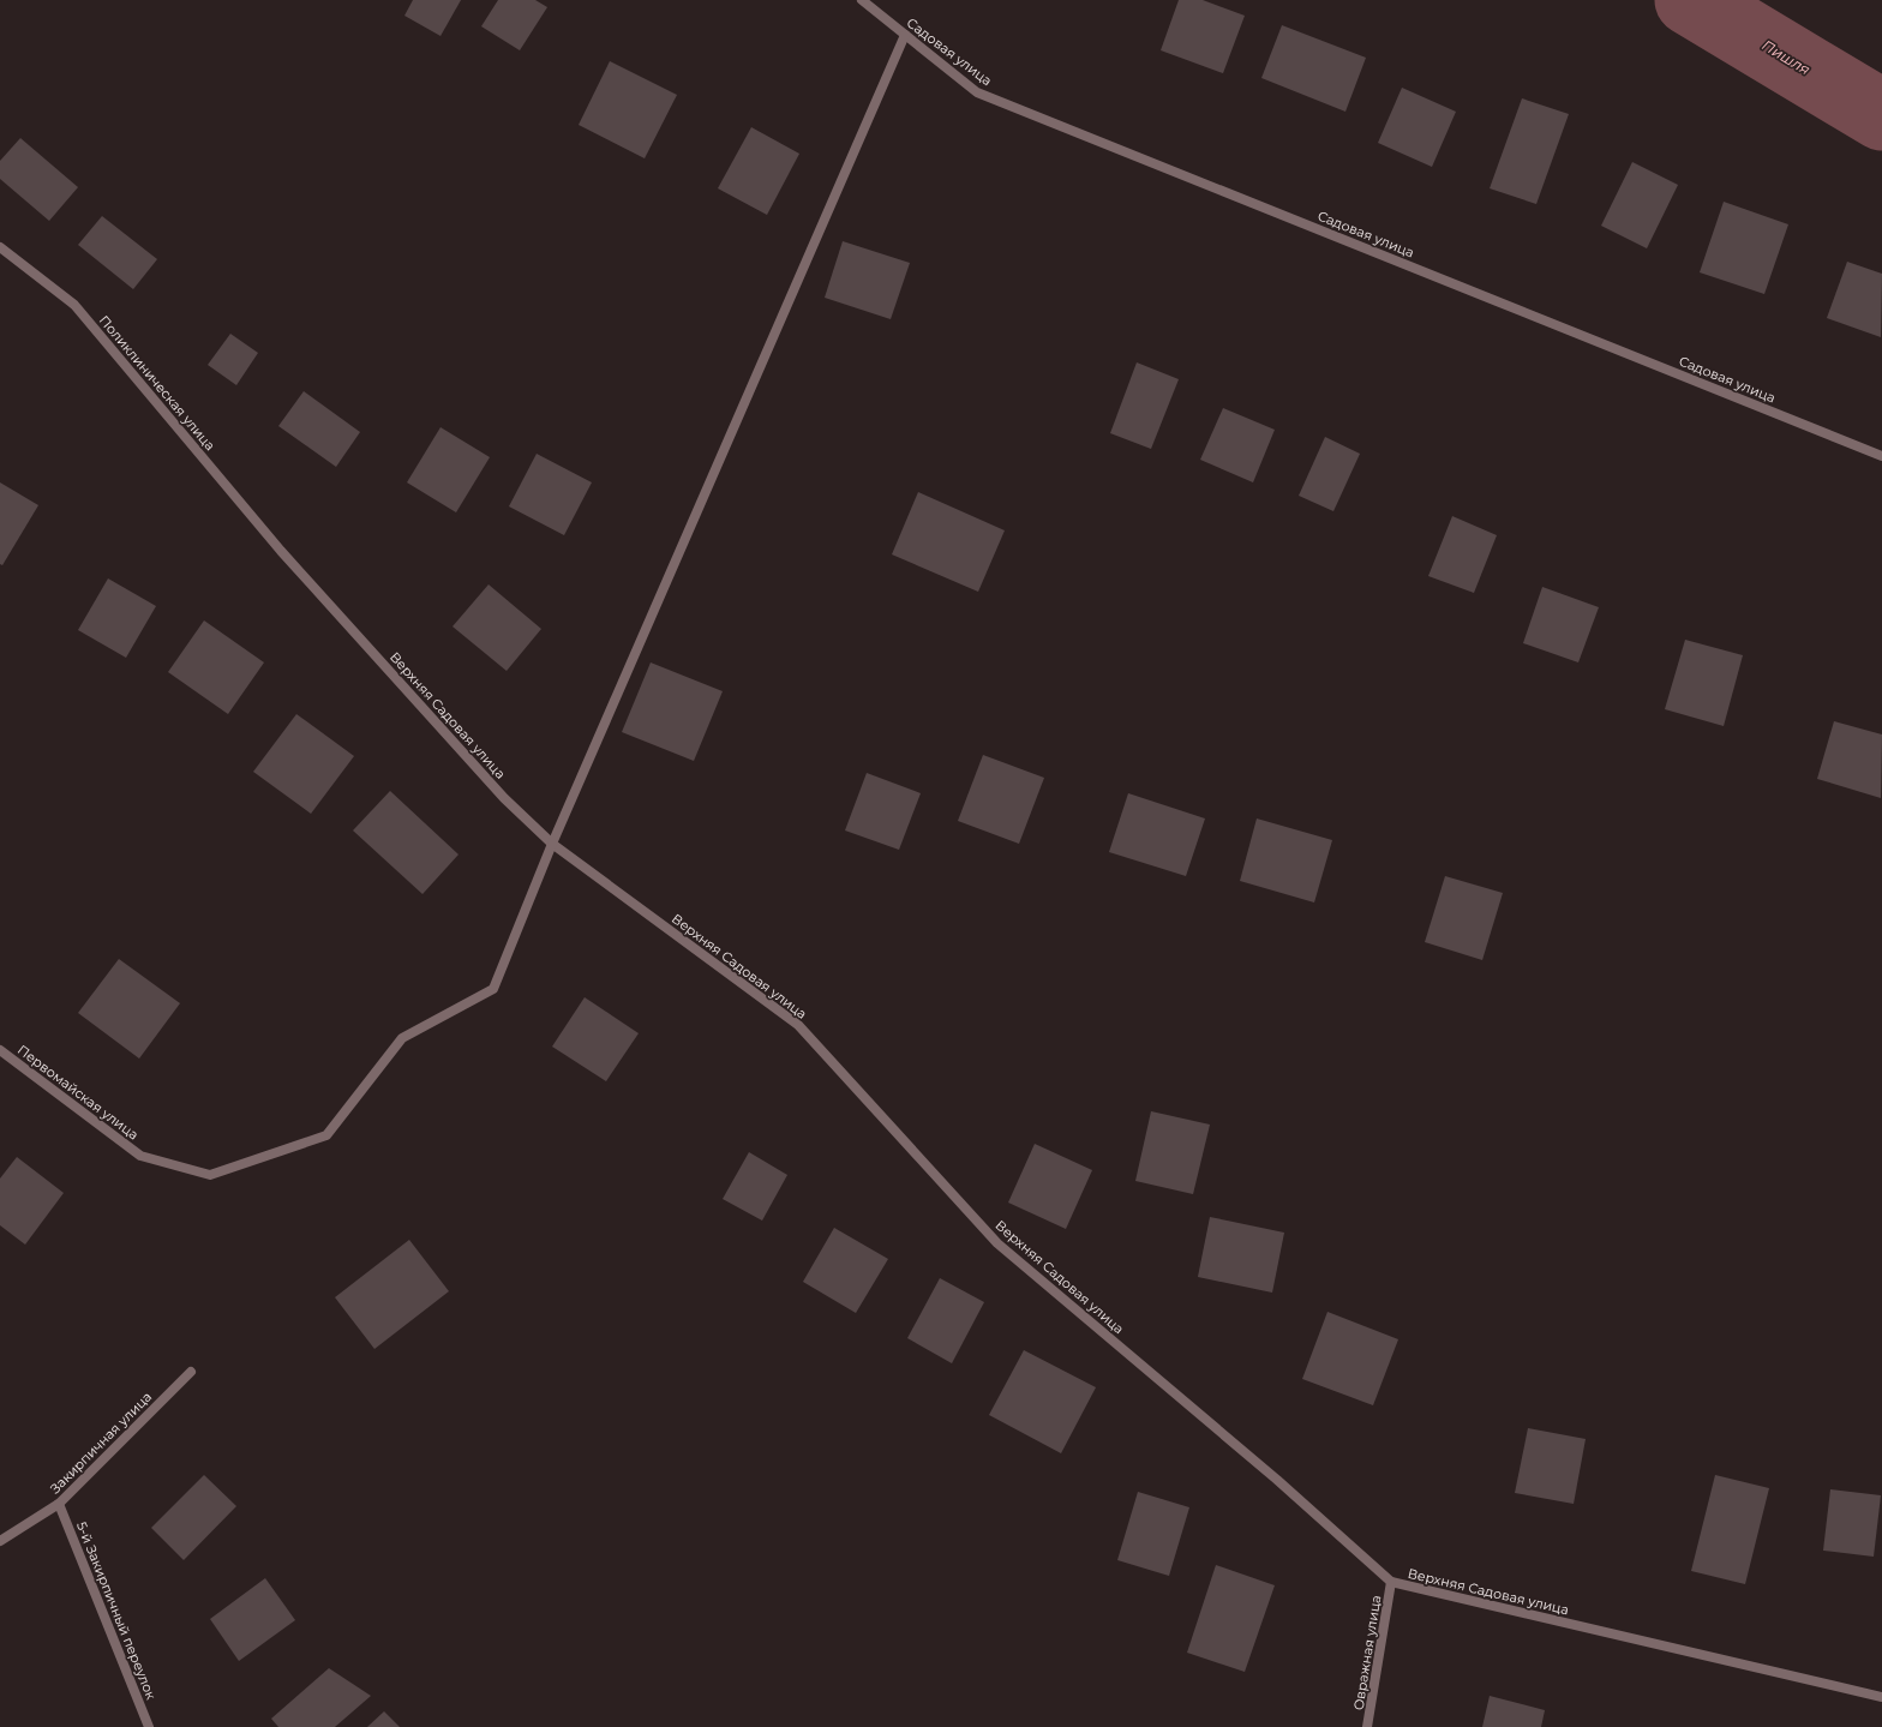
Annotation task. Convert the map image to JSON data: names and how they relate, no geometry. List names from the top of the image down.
{
  "streets": {
    "street": [
      "Садовая улица",
      "Поликлиническая улица",
      "Верхняя Садовая улица",
      "Первомайская улица",
      "Закирпичная улица",
      "5-й Закирпичный переулок",
      "Овражная улица"
    ]
  },
  "crossings": [
    ["Поликлиническая улица", "Верхняя Садовая улица"],
    ["Верхняя Садовая улица", "Первомайская улица"],
    ["Верхняя Садовая улица", "Овражная улица"],
    ["Закирпичная улица", "5-й Закирпичный переулок"]
  ],
  "water": ["Пишля"]
}
